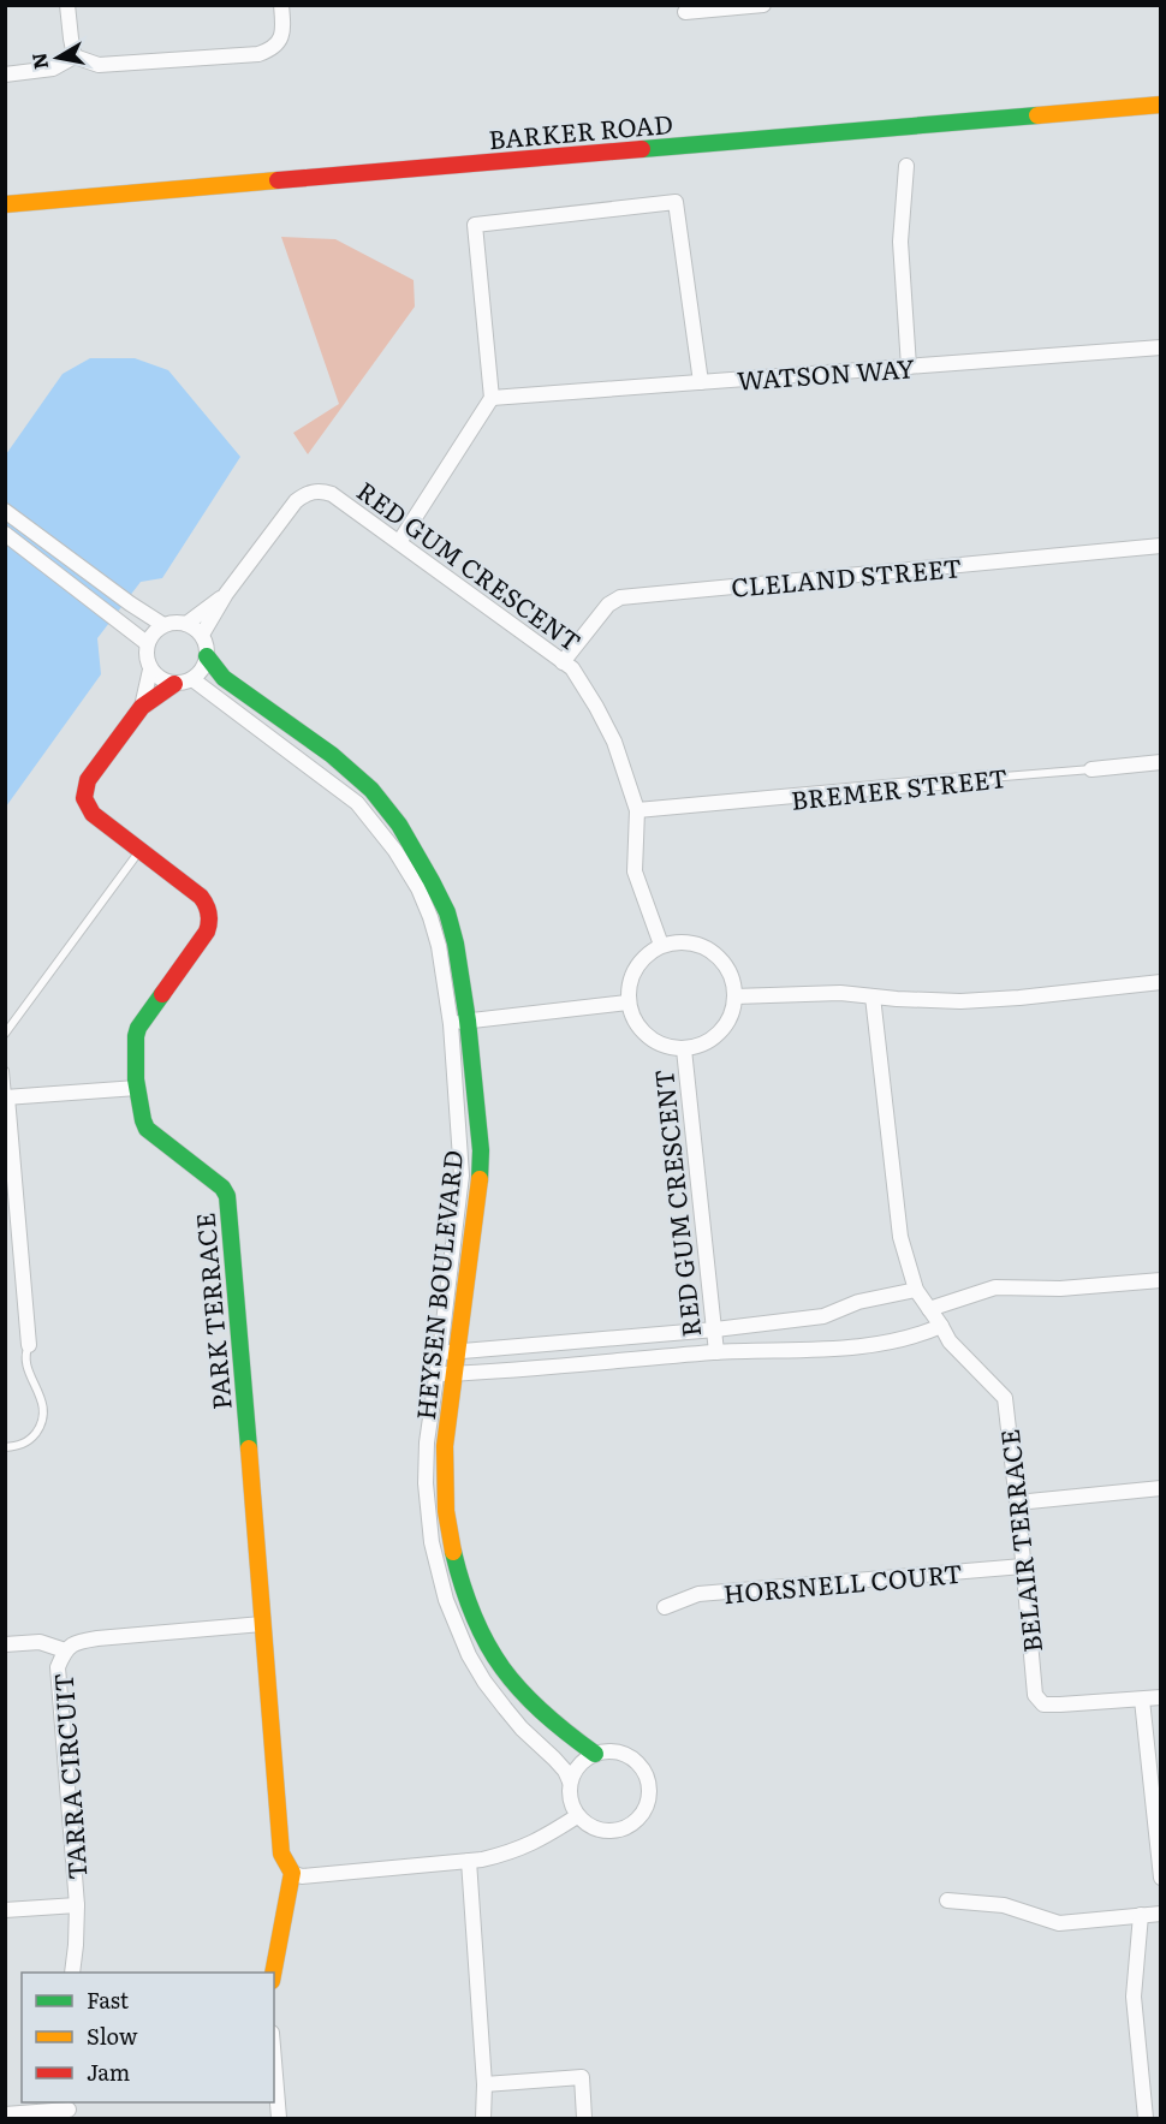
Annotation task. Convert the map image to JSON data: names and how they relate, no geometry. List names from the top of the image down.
{
  "streets": {
    "street": [
      "BARKER ROAD",
      "WATSON WAY",
      "RED GUM CRESCENT",
      "CLELAND STREET",
      "BREMER STREET",
      "HEYSEN BOULEVARD",
      "PARK TERRACE",
      "BELAIR TERRACE",
      "HORSNELL COURT",
      "TARRA CIRCUIT"
    ]
  },
  "crossings": [
    ["RED GUM CRESCENT", "CLELAND STREET"],
    ["RED GUM CRESCENT", "BREMER STREET"],
    ["RED GUM CRESCENT", "HEYSEN BOULEVARD"],
    ["PARK TERRACE", "TARRA CIRCUIT"],
    ["BELAIR TERRACE", "HORSNELL COURT"]
  ],
  "legend": ["Fast", "Slow", "Jam"],
  "north": "left"
}
